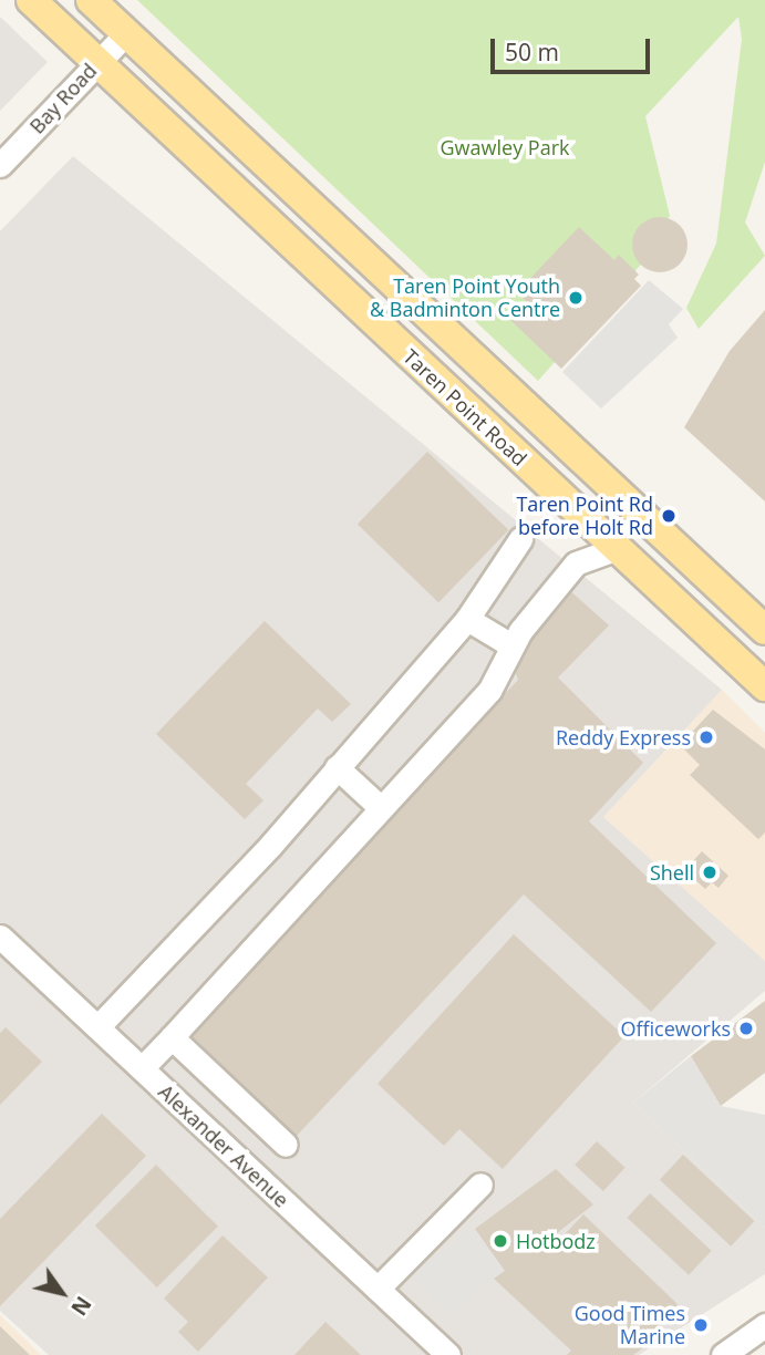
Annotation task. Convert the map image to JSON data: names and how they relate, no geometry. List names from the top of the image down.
{
  "streets": {
    "main road": ["Taren Point Road"],
    "street": ["Bay Road", "Alexander Avenue"]
  },
  "crossings": [
    ["Bay Road", "Taren Point Road"]
  ],
  "parks": ["Gwawley Park"],
  "places": [
    "Taren Point Youth & Badminton Centre",
    "Taren Point Rd before Holt Rd",
    "Reddy Express",
    "Shell",
    "Officeworks",
    "Hotbodz",
    "Good Times Marine"
  ],
  "scale_bar": "50 m",
  "north": "bottom right"
}
